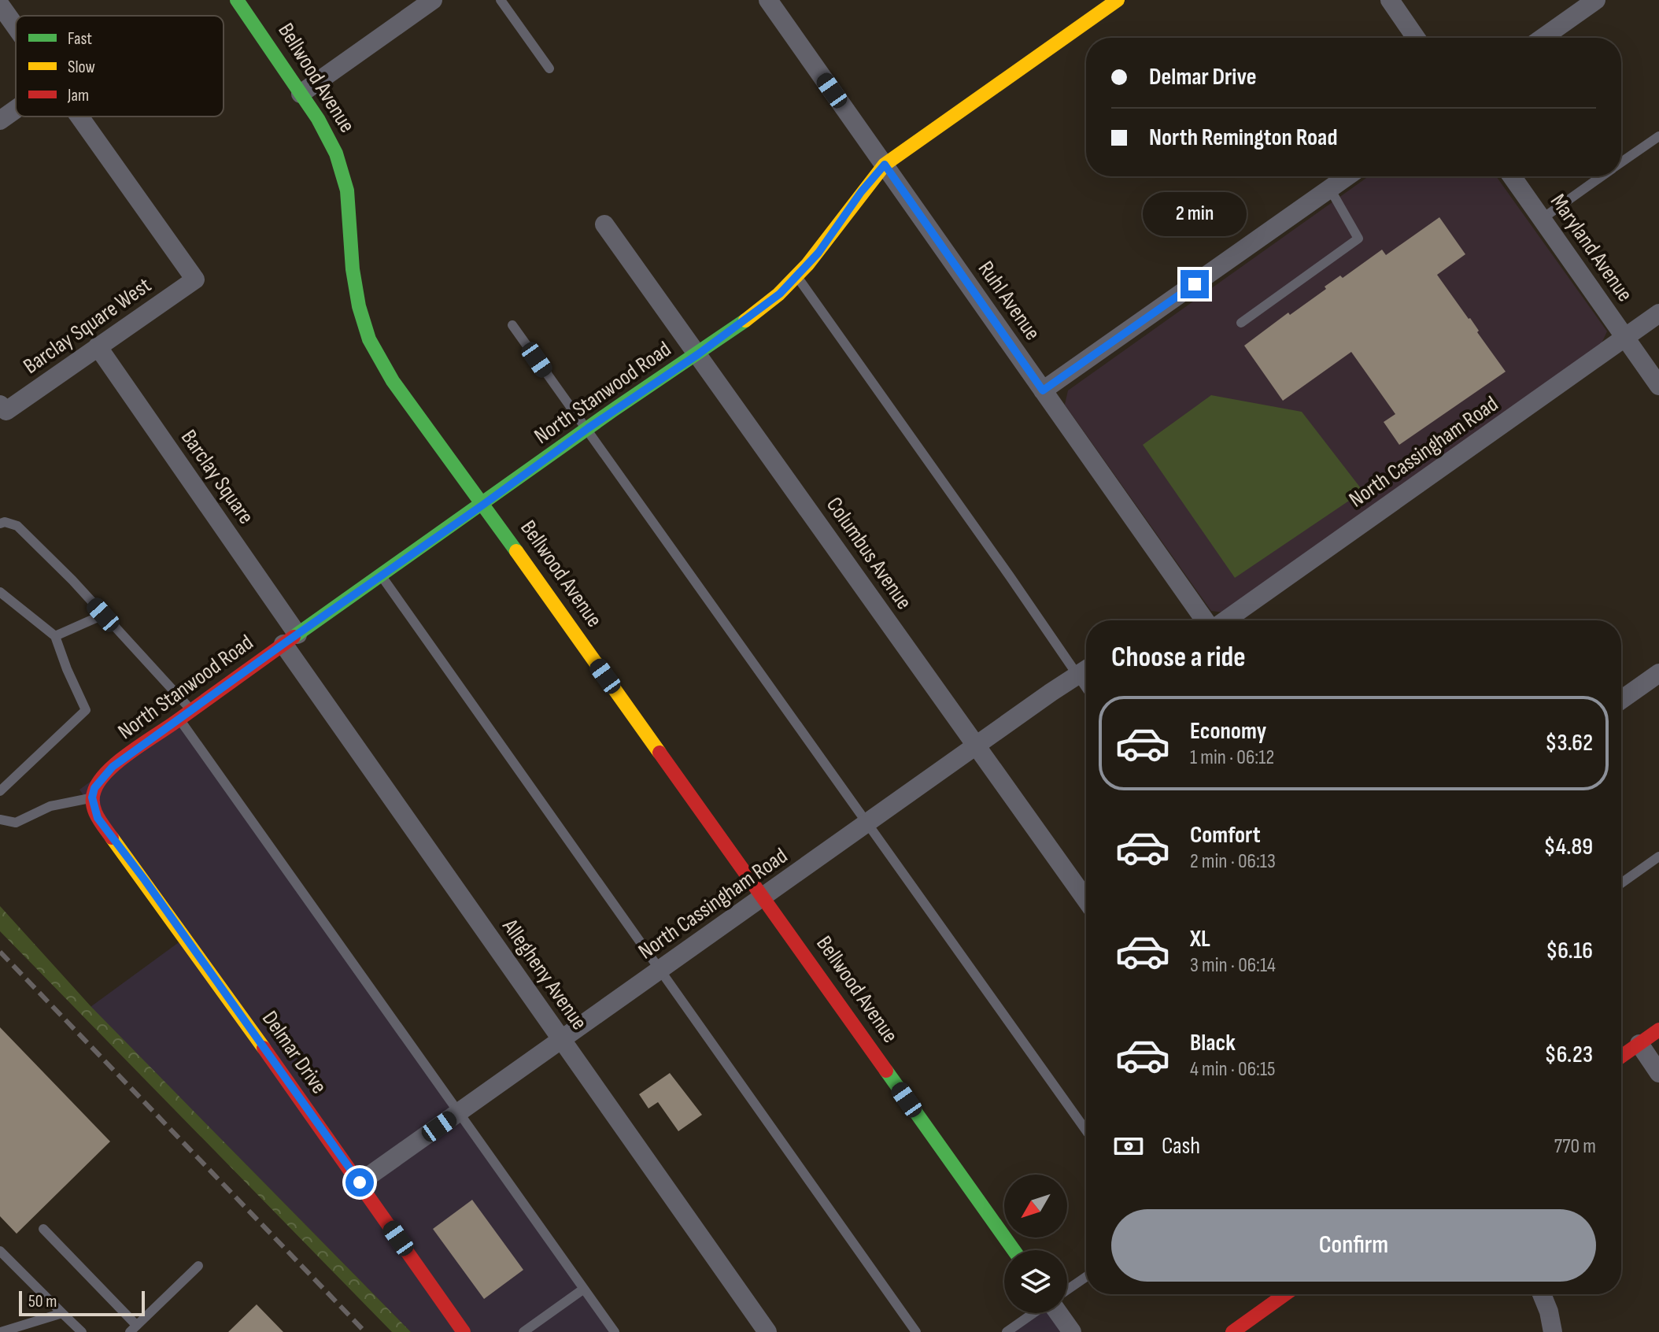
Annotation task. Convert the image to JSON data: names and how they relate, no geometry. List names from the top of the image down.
{
  "streets": {
    "street": [
      "Bellwood Avenue",
      "Maryland Avenue",
      "Ruhl Avenue",
      "Barclay Square West",
      "North Stanwood Road",
      "North Cassingham Road",
      "Barclay Square",
      "Columbus Avenue",
      "Allegheny Avenue",
      "Delmar Drive"
    ]
  },
  "crossings": [
    ["Bellwood Avenue", "North Stanwood Road"],
    ["Bellwood Avenue", "North Cassingham Road"],
    ["Maryland Avenue", "North Cassingham Road"],
    ["Ruhl Avenue", "North Stanwood Road"],
    ["Barclay Square West", "Barclay Square"],
    ["North Stanwood Road", "Barclay Square"],
    ["North Stanwood Road", "Columbus Avenue"],
    ["North Stanwood Road", "Allegheny Avenue"],
    ["North Stanwood Road", "Delmar Drive"],
    ["North Cassingham Road", "Columbus Avenue"],
    ["North Cassingham Road", "Allegheny Avenue"],
    ["North Cassingham Road", "Delmar Drive"],
    ["Barclay Square", "Allegheny Avenue"]
  ],
  "legend": ["Fast", "Slow", "Jam"],
  "scale_bar": "50 m",
  "north": "bottom left",
  "page": {
    "banner": ["Delmar Drive", "North Remington Road"],
    "bubble": "2 min",
    "heading": "Choose a ride",
    "list": [
      {
        "name": "Economy",
        "note": "1 min · 06:12",
        "value": "$3.62"
      },
      {
        "name": "Comfort",
        "note": "2 min · 06:13",
        "value": "$4.89"
      },
      {
        "name": "XL",
        "note": "3 min · 06:14",
        "value": "$6.16"
      },
      {
        "name": "Black",
        "note": "4 min · 06:15",
        "value": "$6.23"
      }
    ],
    "pay": ["Cash", "770 m"],
    "buttons": "Confirm",
    "scale": "50 m"
  }
}
